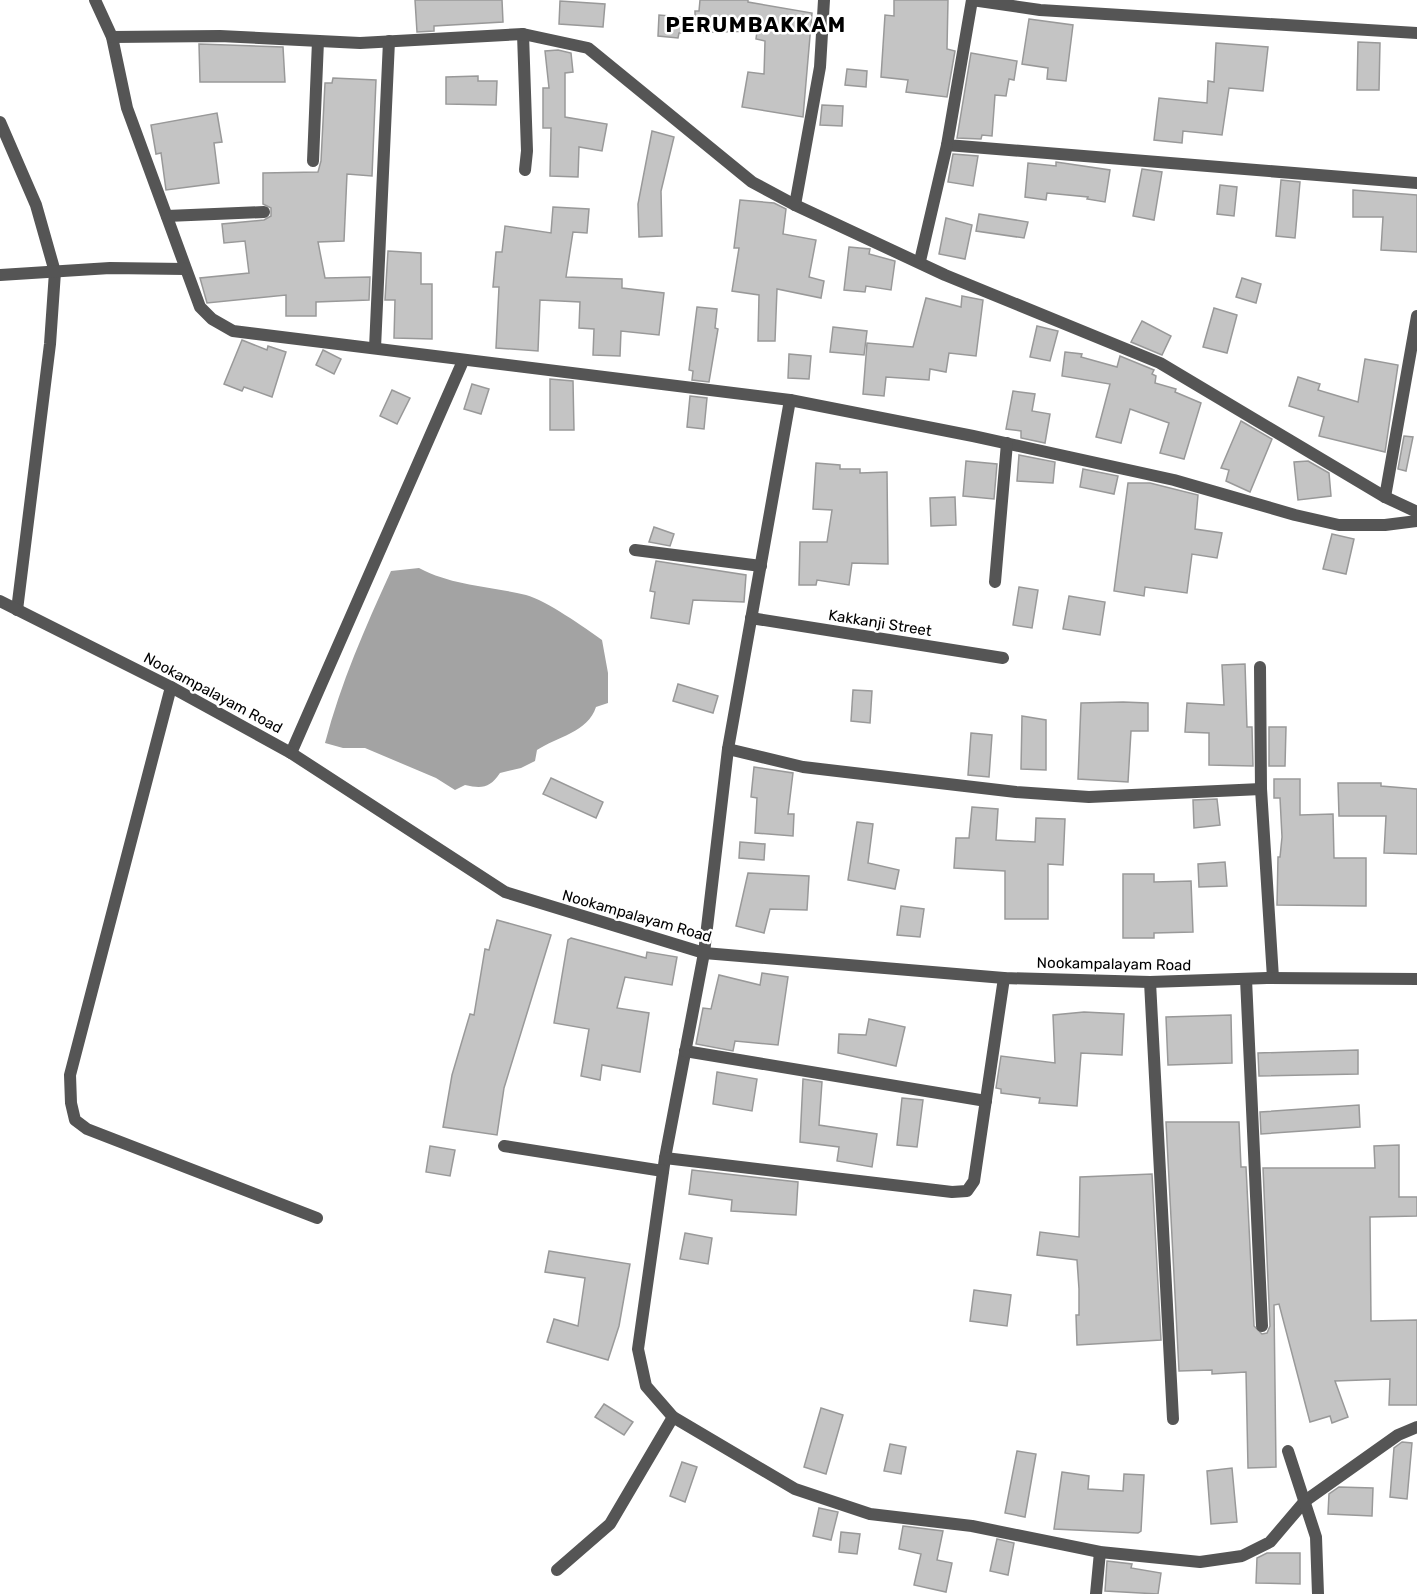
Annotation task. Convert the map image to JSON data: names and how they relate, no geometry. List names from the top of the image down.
{
  "streets": {
    "street": ["Kakkanji Street", "Nookampalayam Road"]
  },
  "districts": ["PERUMBAKKAM"]
}
